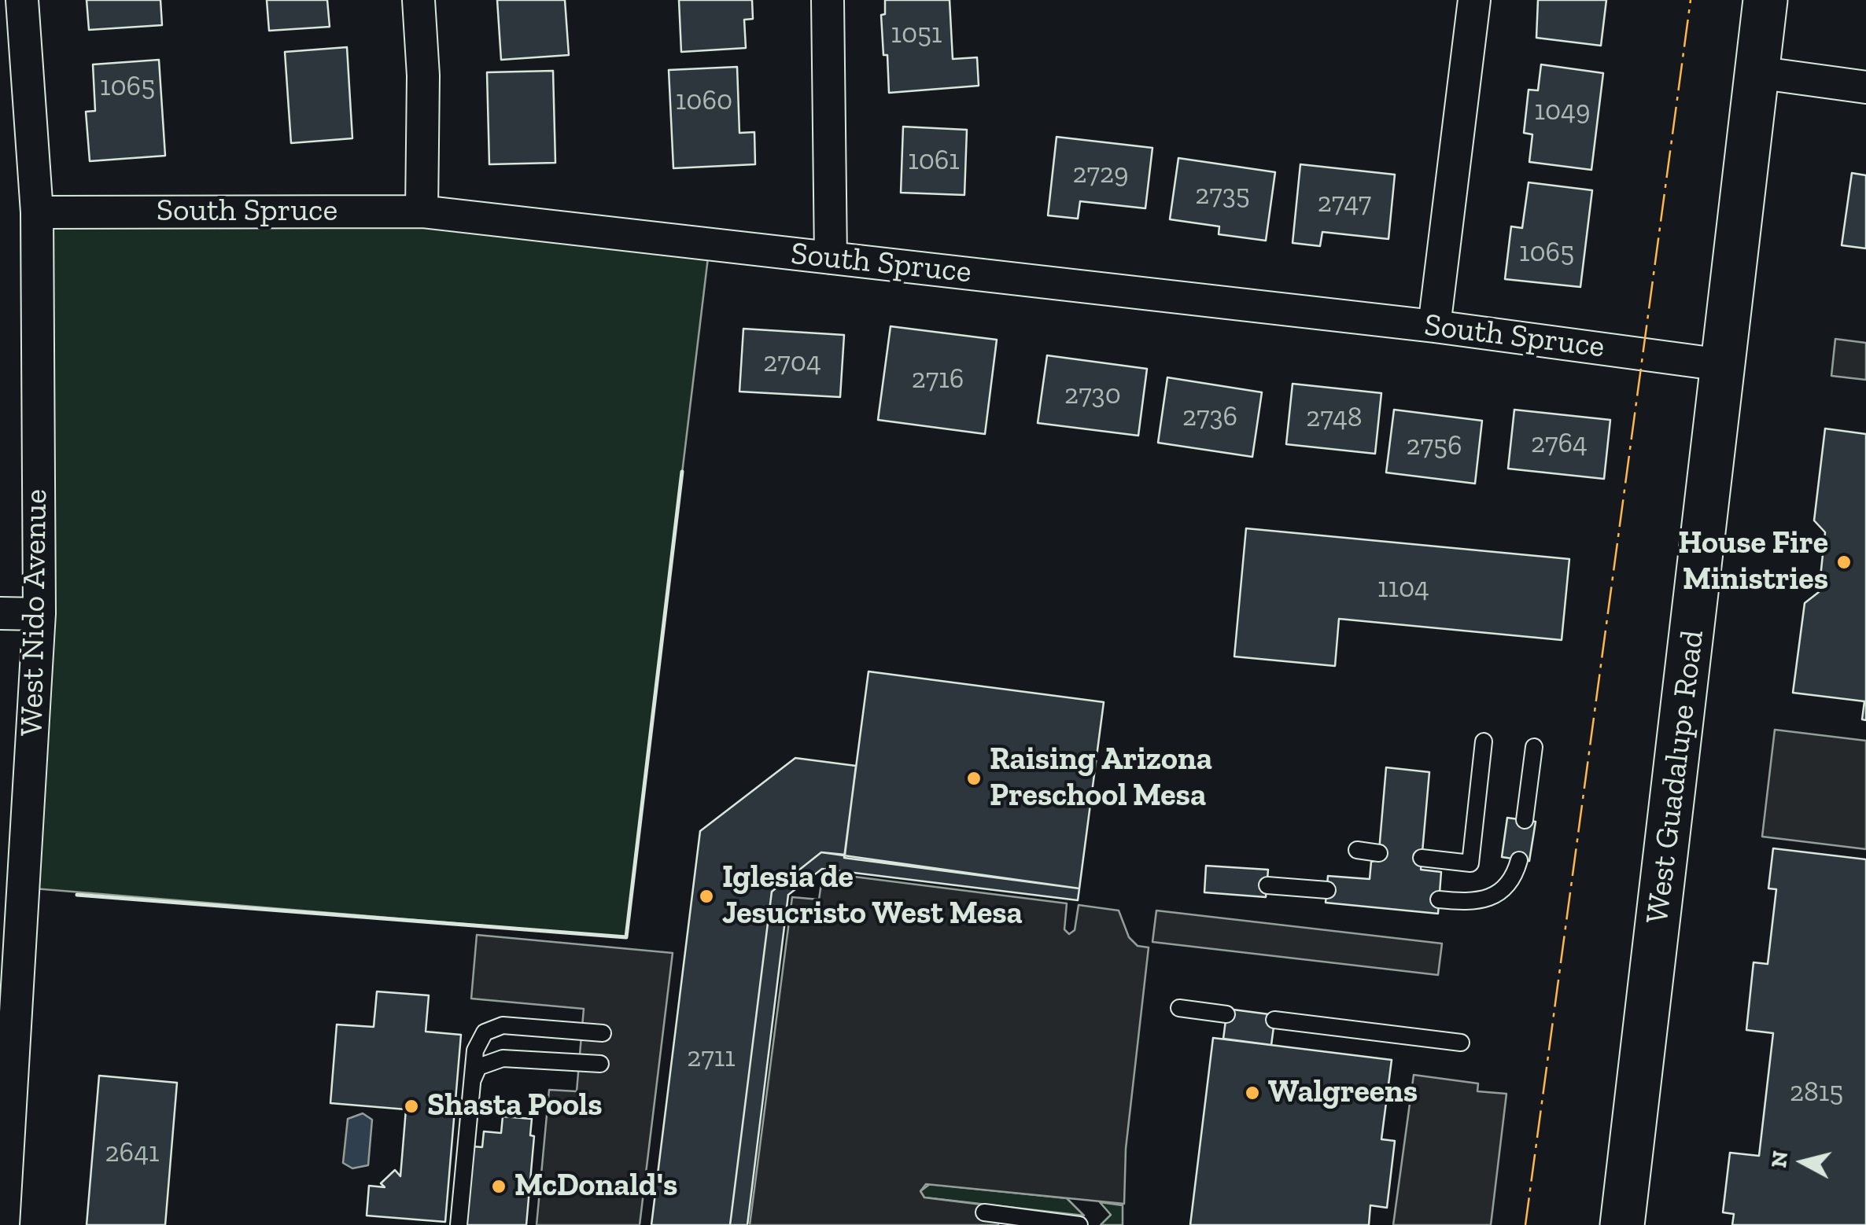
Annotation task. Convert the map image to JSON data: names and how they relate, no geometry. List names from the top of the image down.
{
  "streets": {
    "main road": ["West Guadalupe Road"],
    "street": ["South Spruce", "West Nido Avenue"]
  },
  "crossings": [
    ["South Spruce", "West Nido Avenue"],
    ["South Spruce", "West Guadalupe Road"]
  ],
  "places": [
    "House Fire Ministries",
    "Raising Arizona Preschool Mesa",
    "Iglesia de Jesucristo West Mesa",
    "Walgreens",
    "Shasta Pools",
    "McDonald's"
  ],
  "house_numbers": [
    "1051",
    "1065",
    "1060",
    "1049",
    "1061",
    "2729",
    "2735",
    "2747",
    "1065",
    "2704",
    "2716",
    "2730",
    "2736",
    "2748",
    "2764",
    "2756",
    "1104",
    "2711",
    "2815",
    "2641"
  ],
  "north": "left"
}
